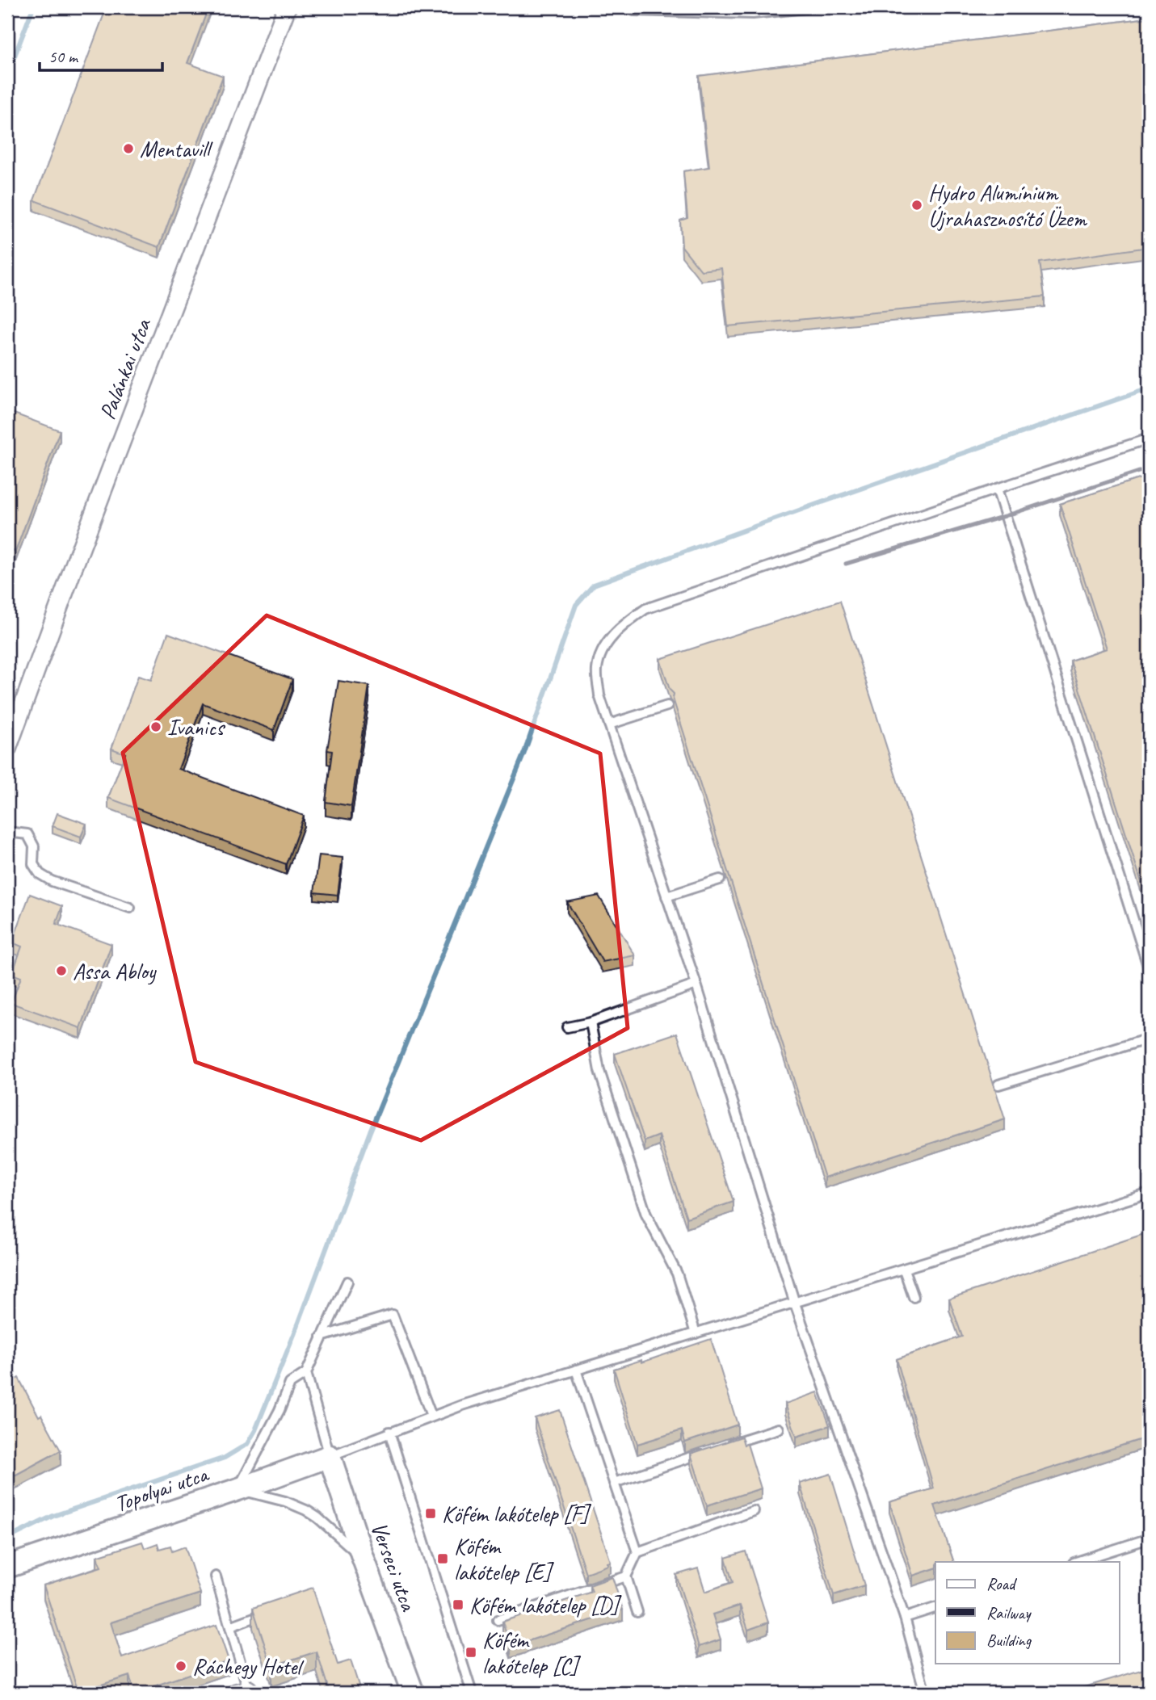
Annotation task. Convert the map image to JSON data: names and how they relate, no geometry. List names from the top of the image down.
{
  "streets": {
    "street": ["Palánkai utca", "Topolyai utca", "Verseci utca"]
  },
  "crossings": [
    ["Topolyai utca", "Verseci utca"]
  ],
  "places": {
    "other": [
      "Mentavill",
      "Hydro Alumínium Újrahasznosító Üzem",
      "Ivanics",
      "Assa Abloy",
      "Ráchegy Hotel"
    ],
    "transit": [
      "Köfém lakótelep [F]",
      "Köfém lakótelep [E]",
      "Köfém lakótelep [D]",
      "Köfém lakótelep [C]"
    ]
  },
  "legend": ["Road", "Railway", "Building"],
  "scale_bar": "50 m"
}
